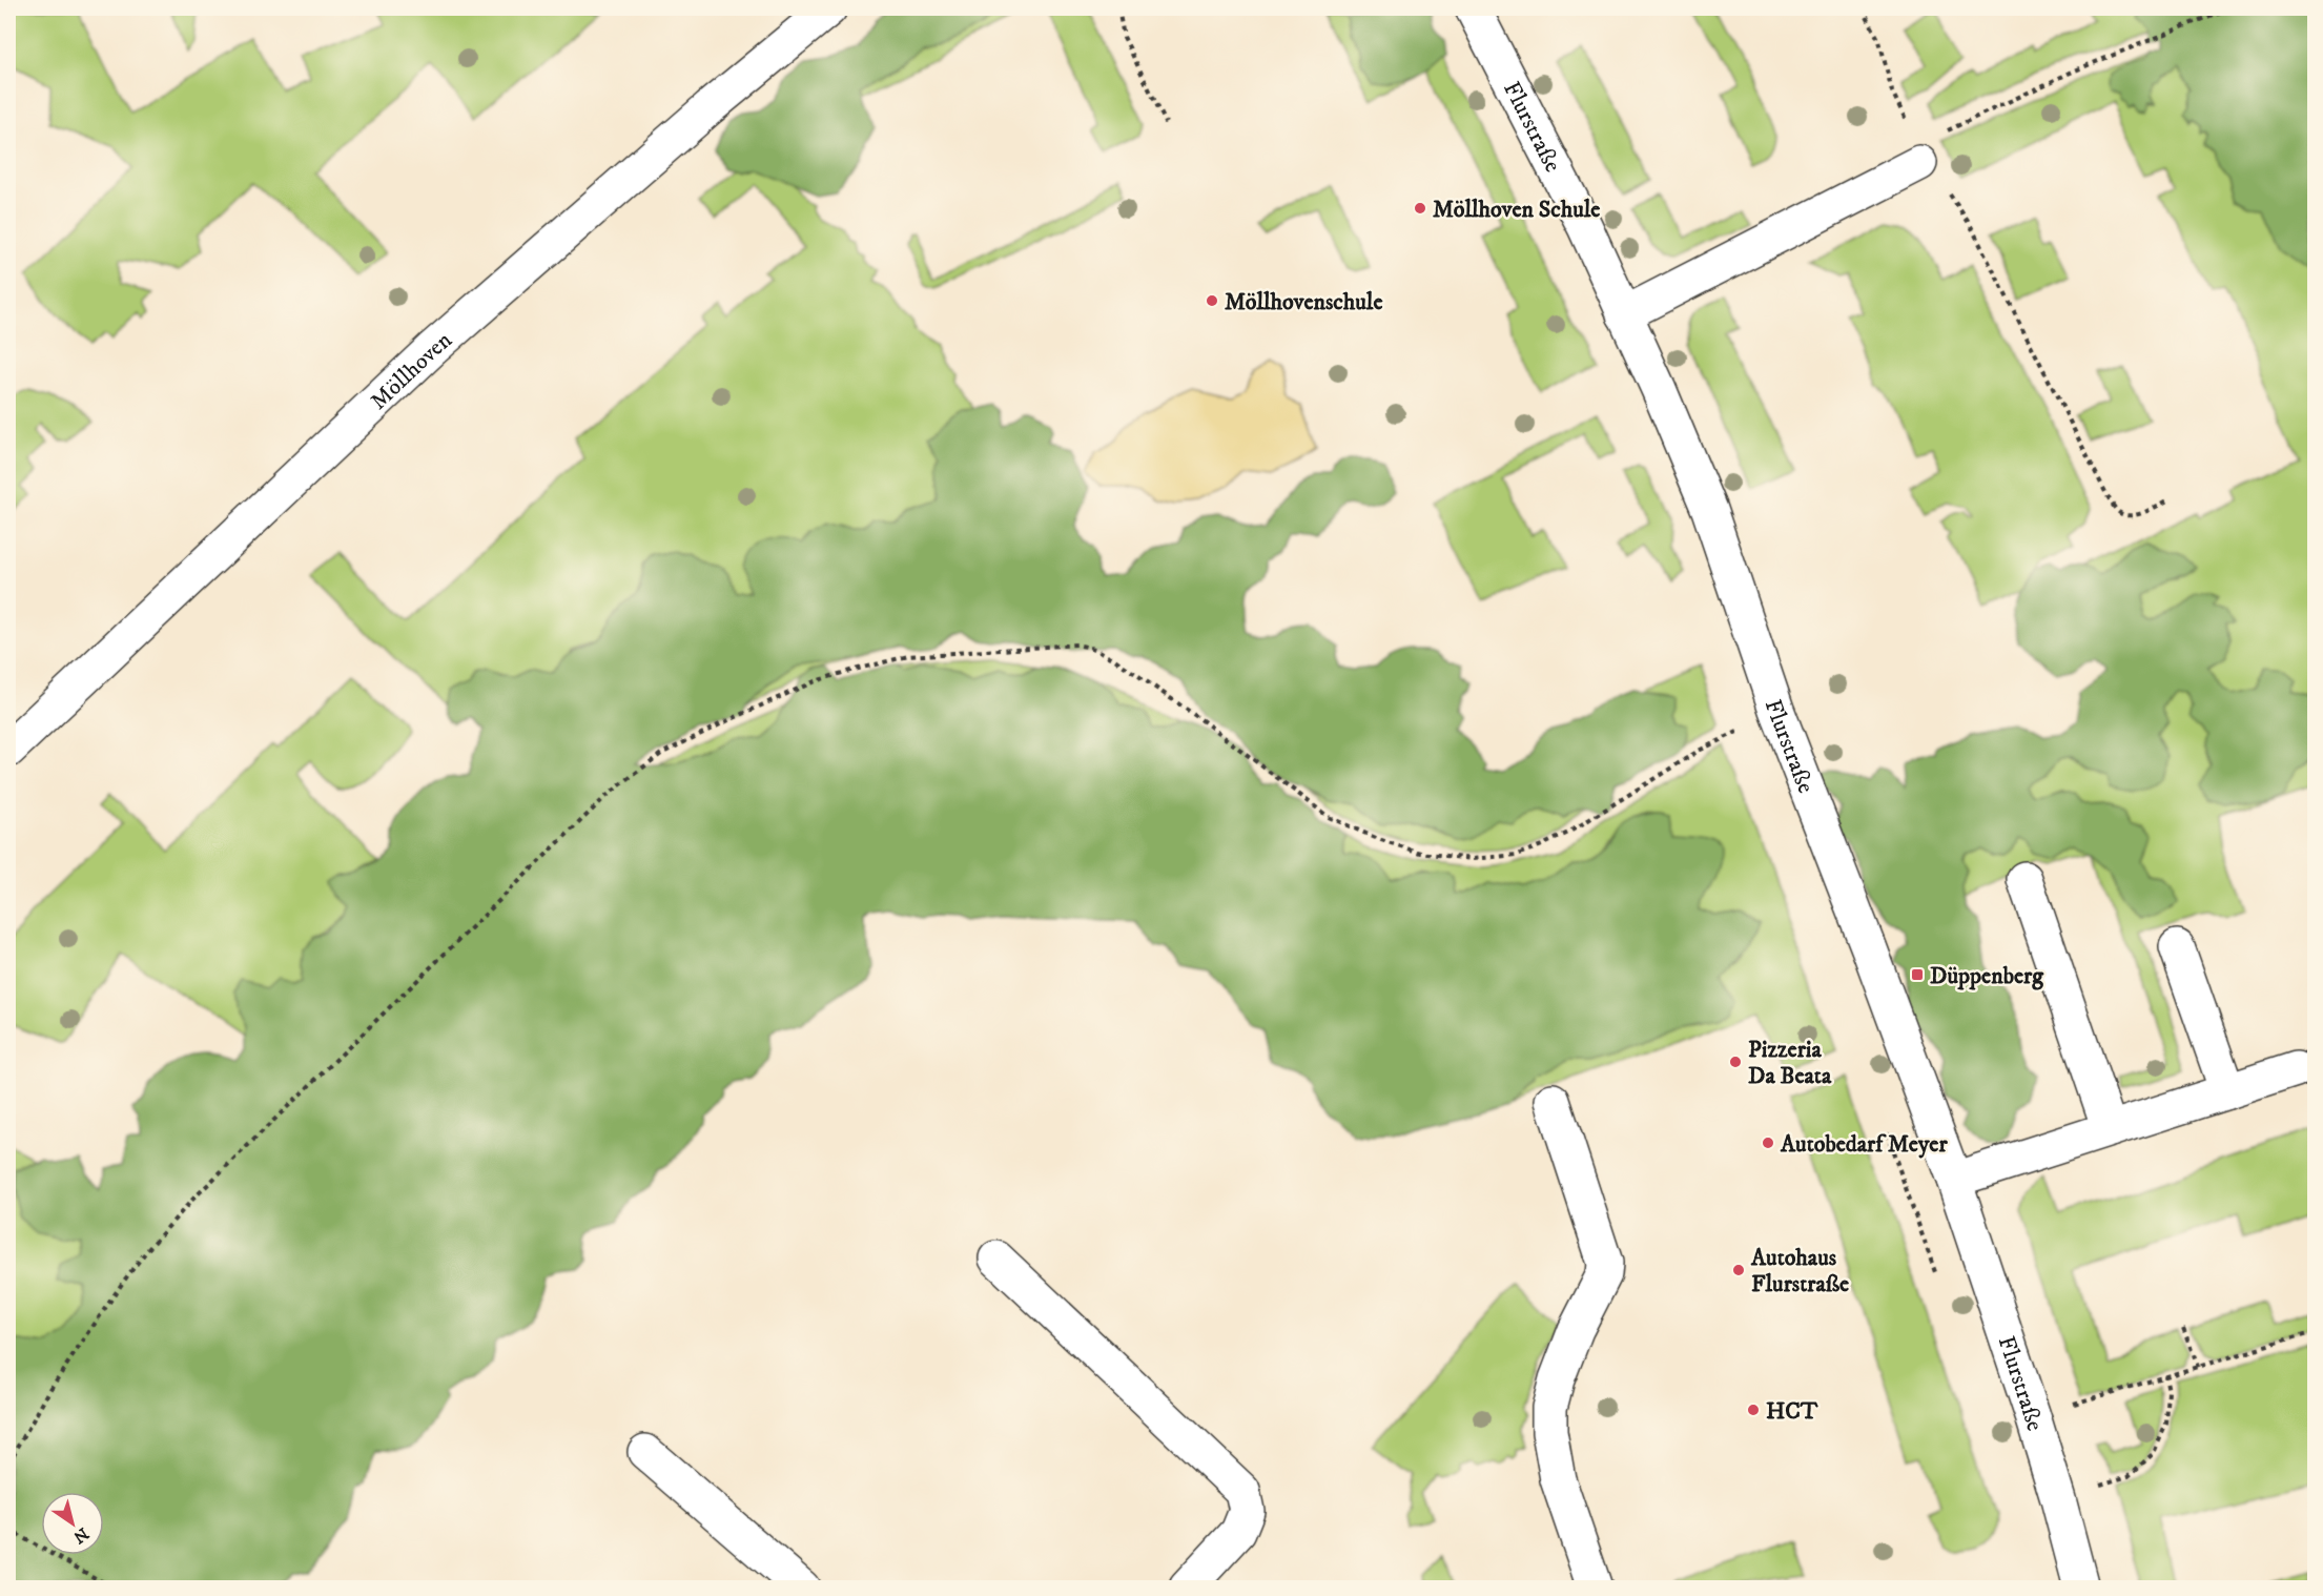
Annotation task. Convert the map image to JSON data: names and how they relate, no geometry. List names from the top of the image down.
{
  "streets": {
    "street": ["Flurstraße", "Möllhoven"]
  },
  "places": {
    "other": [
      "Möllhoven Schule",
      "Möllhovenschule",
      "Pizzeria Da Beata",
      "Autobedarf Meyer",
      "Autohaus Flurstraße",
      "HCT"
    ],
    "transit": ["Düppenberg"]
  },
  "north": "bottom right"
}
